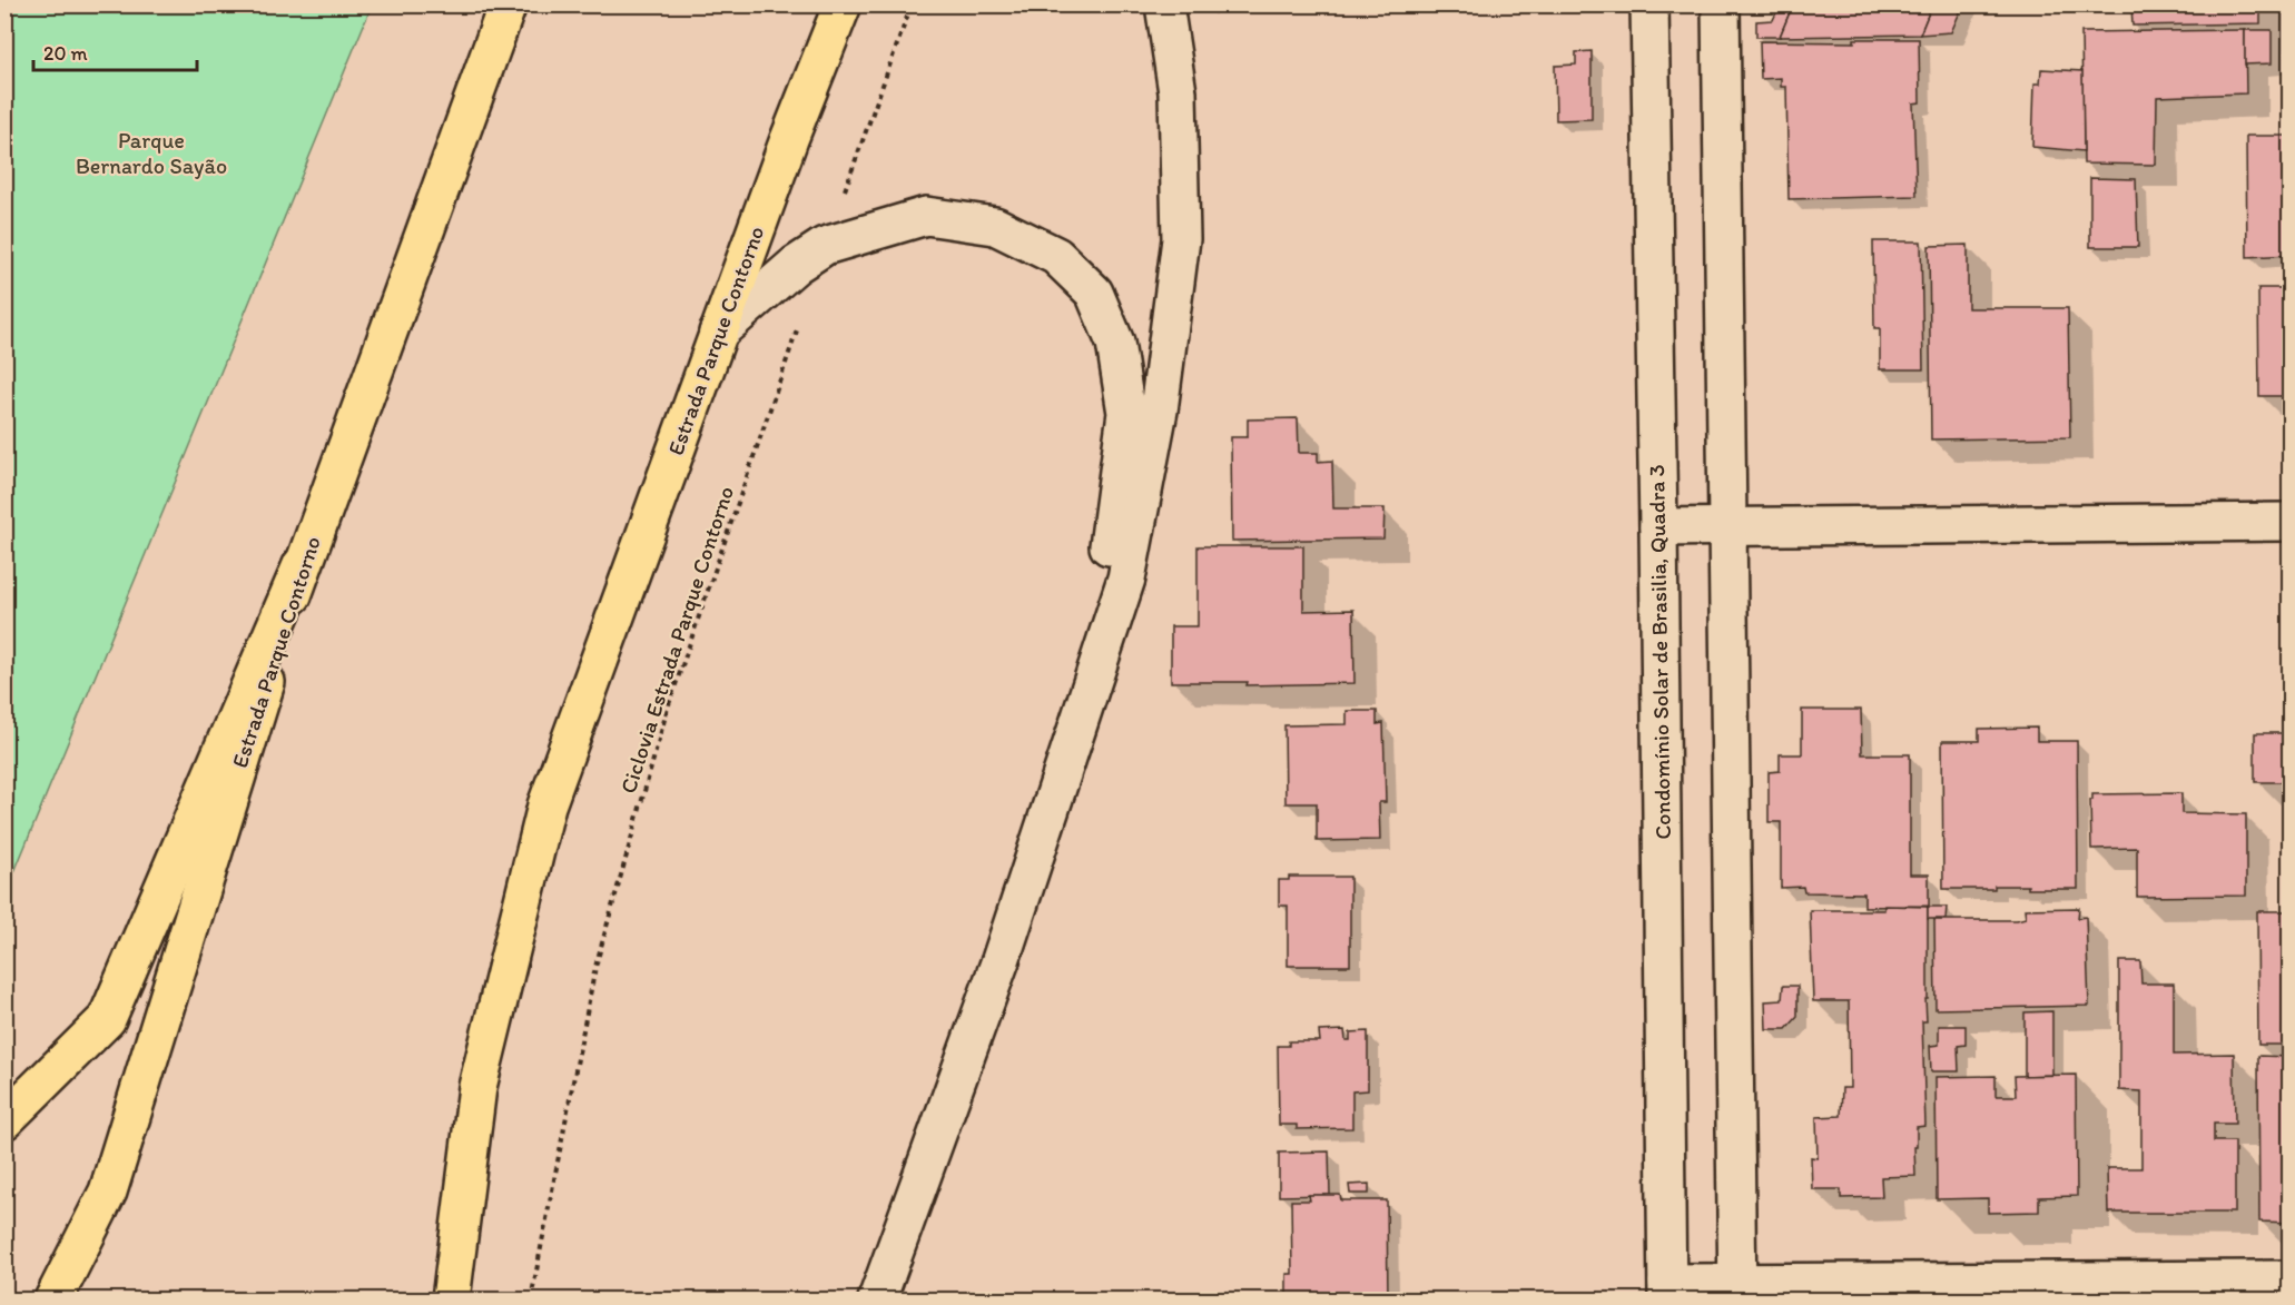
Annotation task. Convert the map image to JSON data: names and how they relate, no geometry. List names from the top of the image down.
{
  "streets": {
    "main road": ["Estrada Parque Contorno"],
    "street": ["Condomínio Solar de Brasilia, Quadra 3"],
    "path": ["Ciclovia Estrada Parque Contorno"]
  },
  "parks": ["Parque Bernardo Sayão"],
  "scale_bar": "20 m"
}
